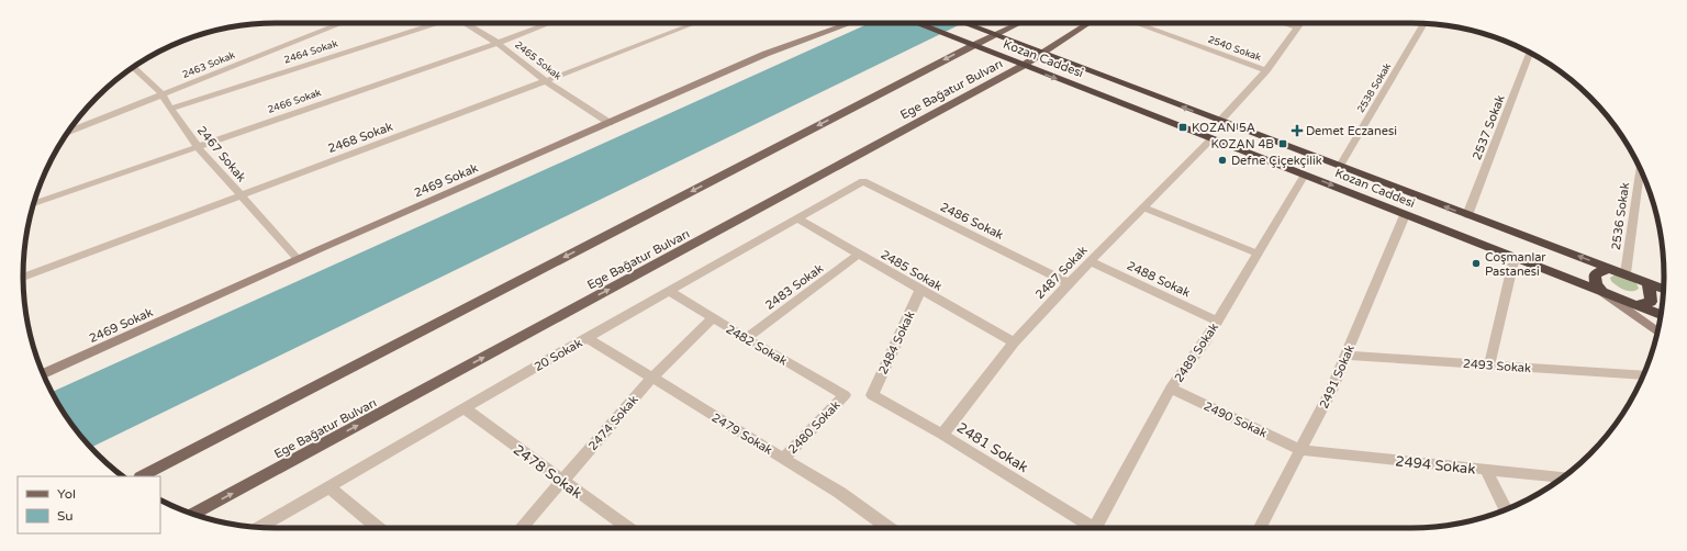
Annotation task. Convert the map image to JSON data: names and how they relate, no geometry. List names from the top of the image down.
{
  "streets": {
    "highway": ["Kozan Caddesi"],
    "main road": ["Ege Bağatur Bulvarı"],
    "street": [
      "2540 Sokak",
      "2464 Sokak",
      "2465 Sokak",
      "2463 Sokak",
      "2538 Sokak",
      "2466 Sokak",
      "2537 Sokak",
      "2468 Sokak",
      "2467 Sokak",
      "2469 Sokak",
      "2536 Sokak",
      "2486 Sokak",
      "2485 Sokak",
      "2487 Sokak",
      "2488 Sokak",
      "2483 Sokak",
      "2484 Sokak",
      "2482 Sokak",
      "2489 Sokak",
      "20 Sokak",
      "2493 Sokak",
      "2491 Sokak",
      "2490 Sokak",
      "2474 Sokak",
      "2480 Sokak",
      "2479 Sokak",
      "2481 Sokak",
      "2494 Sokak",
      "2478 Sokak"
    ]
  },
  "crossings": [
    ["2464 Sokak", "2467 Sokak"],
    ["Kozan Caddesi", "2538 Sokak"],
    ["Kozan Caddesi", "Ege Bağatur Bulvarı"],
    ["Kozan Caddesi", "2537 Sokak"],
    ["Kozan Caddesi", "2536 Sokak"],
    ["Kozan Caddesi", "2487 Sokak"],
    ["Kozan Caddesi", "2489 Sokak"],
    ["Kozan Caddesi", "2491 Sokak"],
    ["2465 Sokak", "2466 Sokak"],
    ["2465 Sokak", "2468 Sokak"],
    ["2465 Sokak", "2469 Sokak"],
    ["2463 Sokak", "2467 Sokak"],
    ["2466 Sokak", "2467 Sokak"],
    ["2468 Sokak", "2467 Sokak"],
    ["2467 Sokak", "2469 Sokak"],
    ["2486 Sokak", "2487 Sokak"],
    ["2486 Sokak", "20 Sokak"],
    ["2485 Sokak", "2487 Sokak"],
    ["2485 Sokak", "2483 Sokak"],
    ["2485 Sokak", "2484 Sokak"],
    ["2485 Sokak", "20 Sokak"],
    ["2487 Sokak", "2488 Sokak"],
    ["2487 Sokak", "2481 Sokak"],
    ["2488 Sokak", "2489 Sokak"],
    ["2483 Sokak", "2482 Sokak"],
    ["2484 Sokak", "2481 Sokak"],
    ["2482 Sokak", "20 Sokak"],
    ["2482 Sokak", "2474 Sokak"],
    ["2482 Sokak", "2480 Sokak"],
    ["2489 Sokak", "2490 Sokak"],
    ["20 Sokak", "2479 Sokak"],
    ["20 Sokak", "2478 Sokak"],
    ["2493 Sokak", "2491 Sokak"],
    ["2491 Sokak", "2490 Sokak"],
    ["2491 Sokak", "2494 Sokak"],
    ["2490 Sokak", "2494 Sokak"],
    ["2474 Sokak", "2479 Sokak"],
    ["2474 Sokak", "2478 Sokak"],
    ["2480 Sokak", "2479 Sokak"]
  ],
  "places": {
    "transit": ["KOZAN 5A", "KOZAN 4B"],
    "health": ["Demet Eczanesi"],
    "other": ["Defne Çiçekçilik", "Coşmanlar Pastanesi"]
  },
  "legend": ["Yol", "Su"]
}
